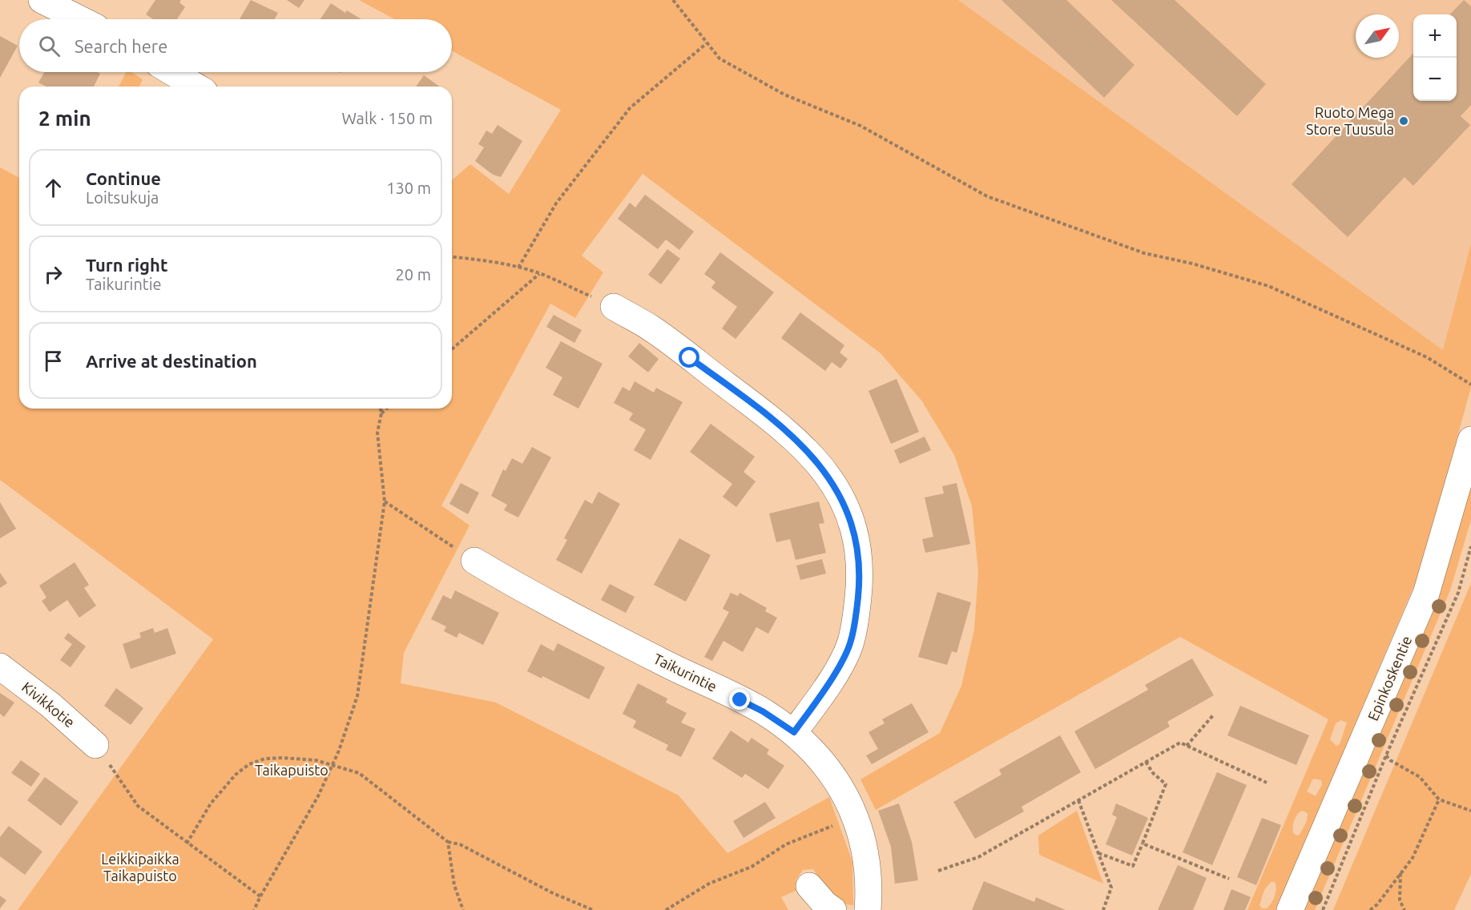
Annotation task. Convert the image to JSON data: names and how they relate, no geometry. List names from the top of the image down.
{
  "streets": {
    "street": ["Taikurintie", "Epinkoskentie", "Kivikkotie"]
  },
  "parks": ["Taikapuisto", "Leikkipaikka Taikapuisto"],
  "places": ["Ruoto Mega Store Tuusula"],
  "north": "top right",
  "page": {
    "map_buttons": ["+", "−"],
    "search": "Search here",
    "heading": ["2 min", "Walk · 150 m"],
    "list": [
      ["Continue", "Loitsukuja", "130 m"],
      ["Turn right", "Taikurintie", "20 m"],
      "Arrive at destination"
    ]
  }
}
